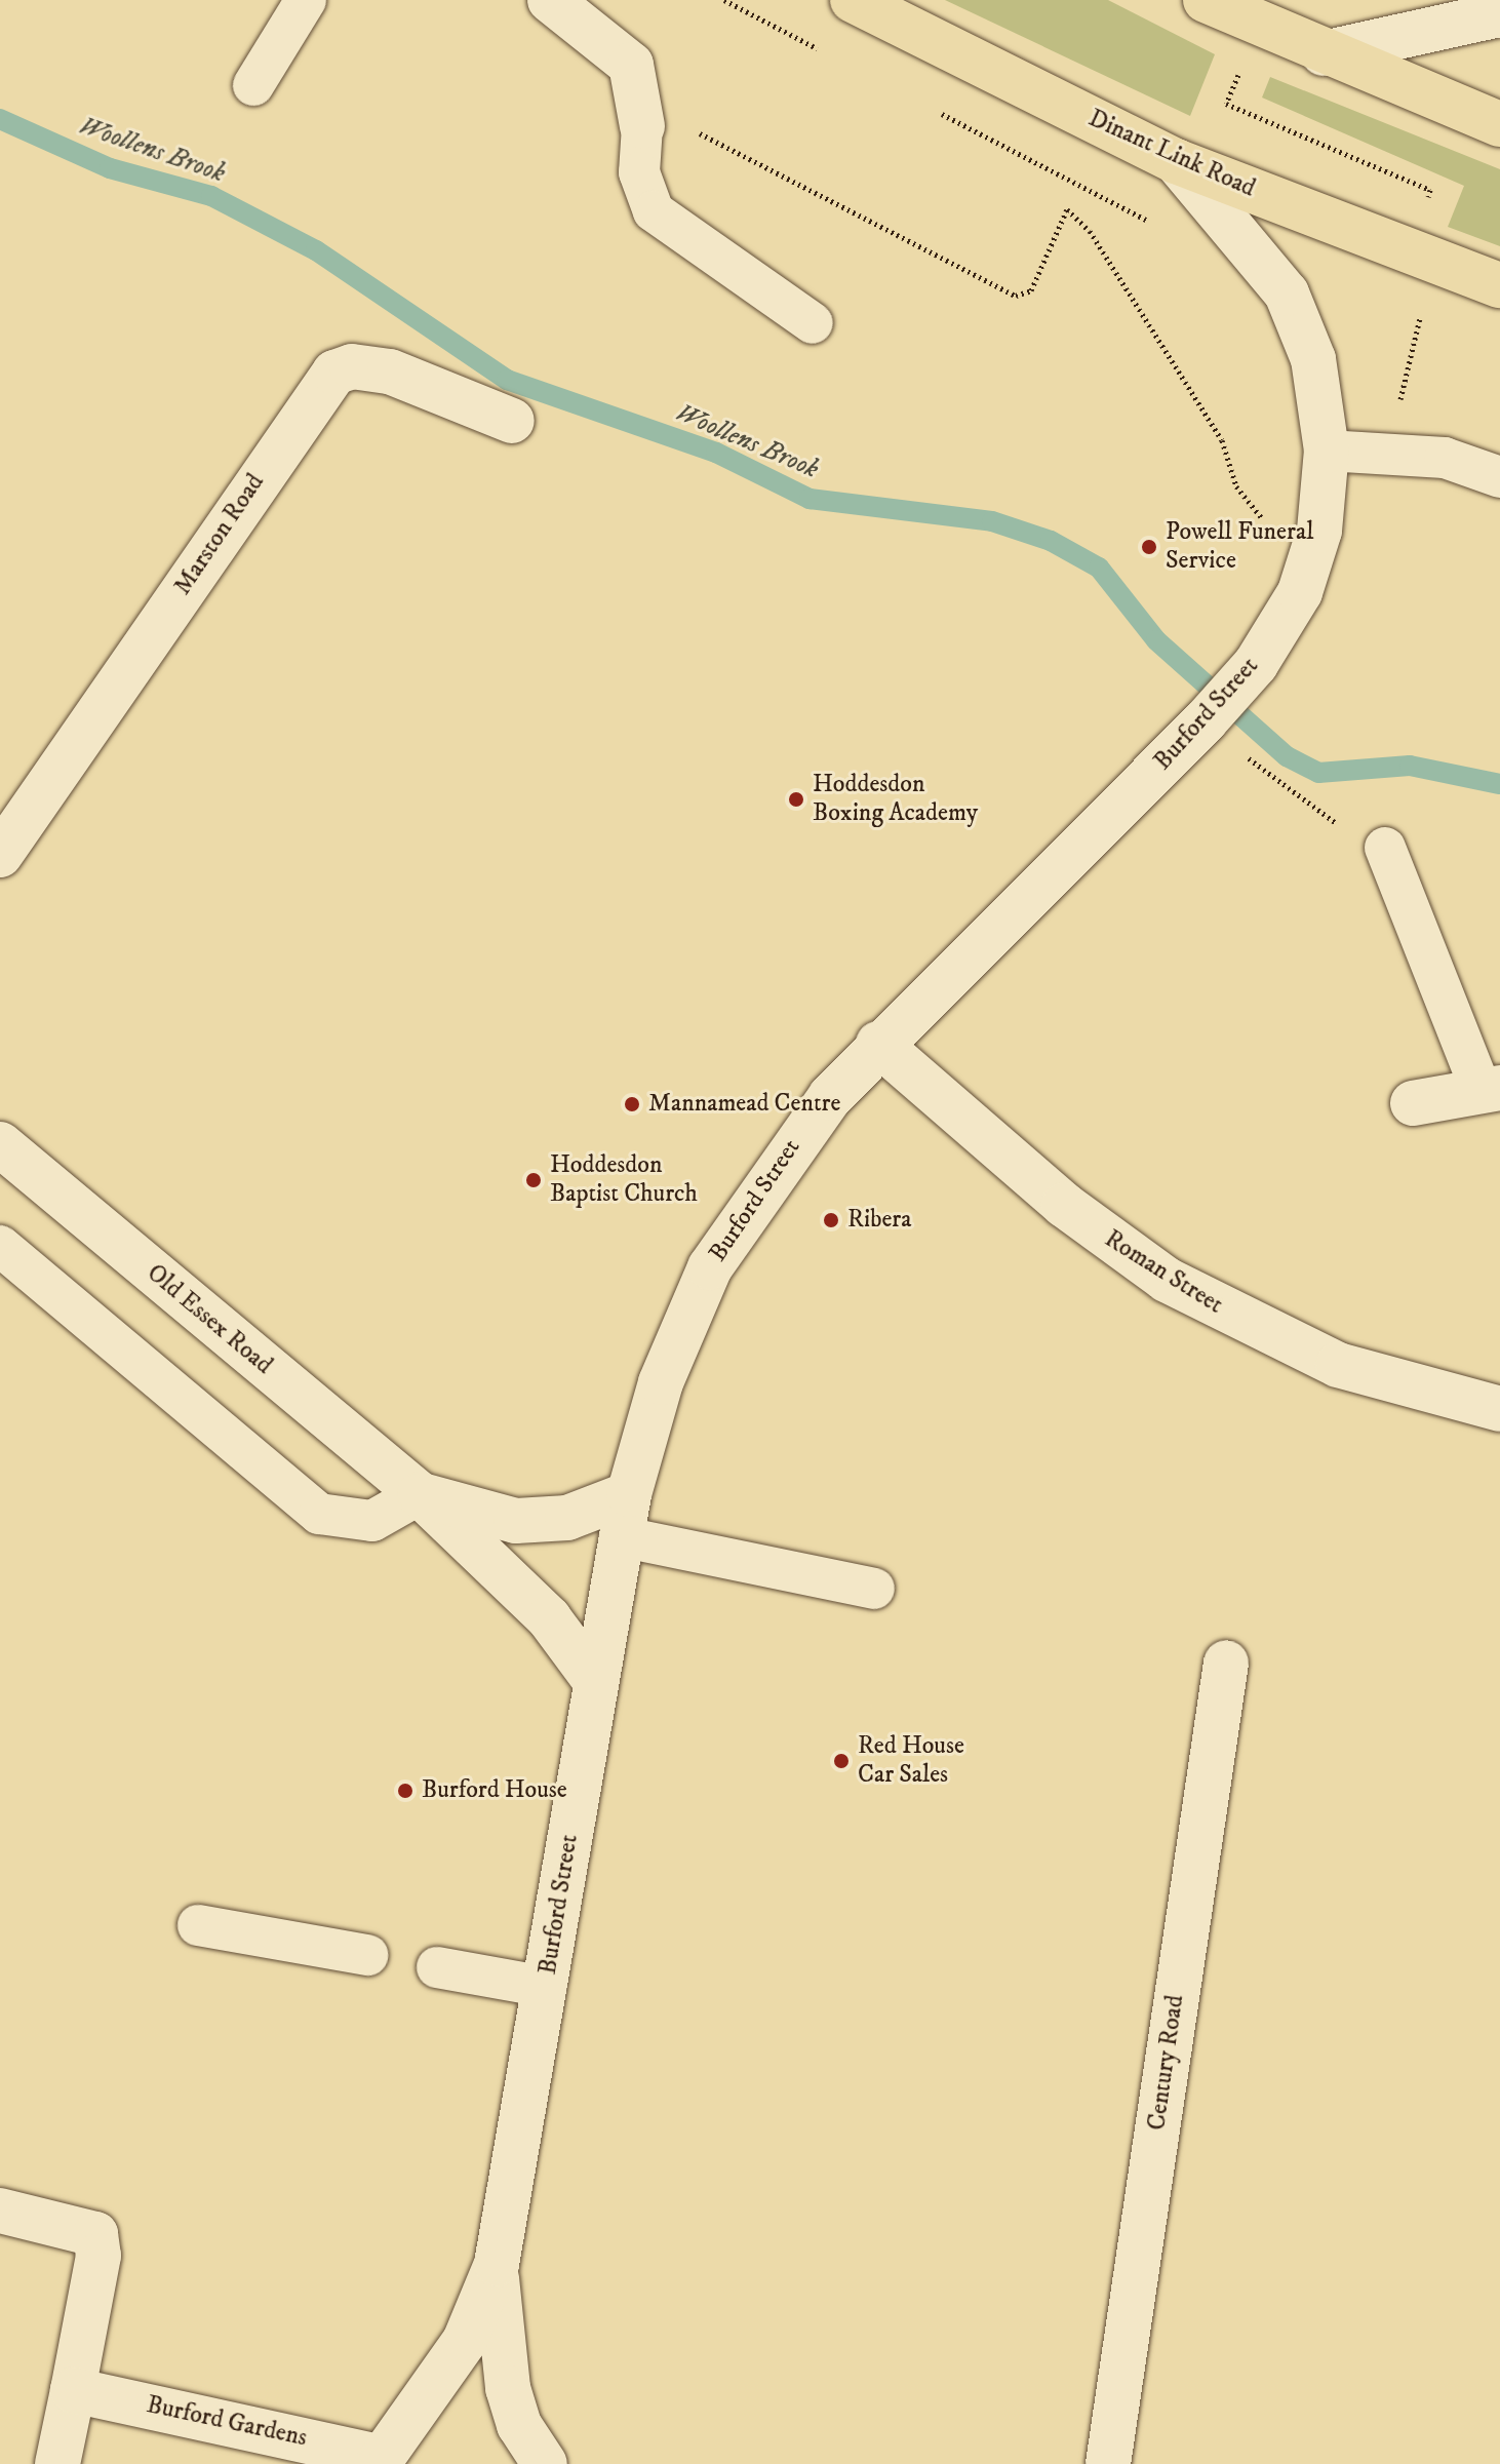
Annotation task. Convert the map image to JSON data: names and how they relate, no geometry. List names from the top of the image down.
{
  "streets": {
    "main road": ["Dinant Link Road"],
    "street": [
      "Marston Road",
      "Burford Street",
      "Roman Street",
      "Old Essex Road",
      "Century Road",
      "Burford Gardens"
    ]
  },
  "crossings": [
    ["Dinant Link Road", "Burford Street"],
    ["Burford Street", "Roman Street"],
    ["Burford Street", "Old Essex Road"],
    ["Burford Street", "Burford Gardens"]
  ],
  "water": ["Woollens Brook"],
  "places": [
    "Powell Funeral Service",
    "Hoddesdon Boxing Academy",
    "Mannamead Centre",
    "Hoddesdon Baptist Church",
    "Ribera",
    "Red House Car Sales",
    "Burford House"
  ]
}
